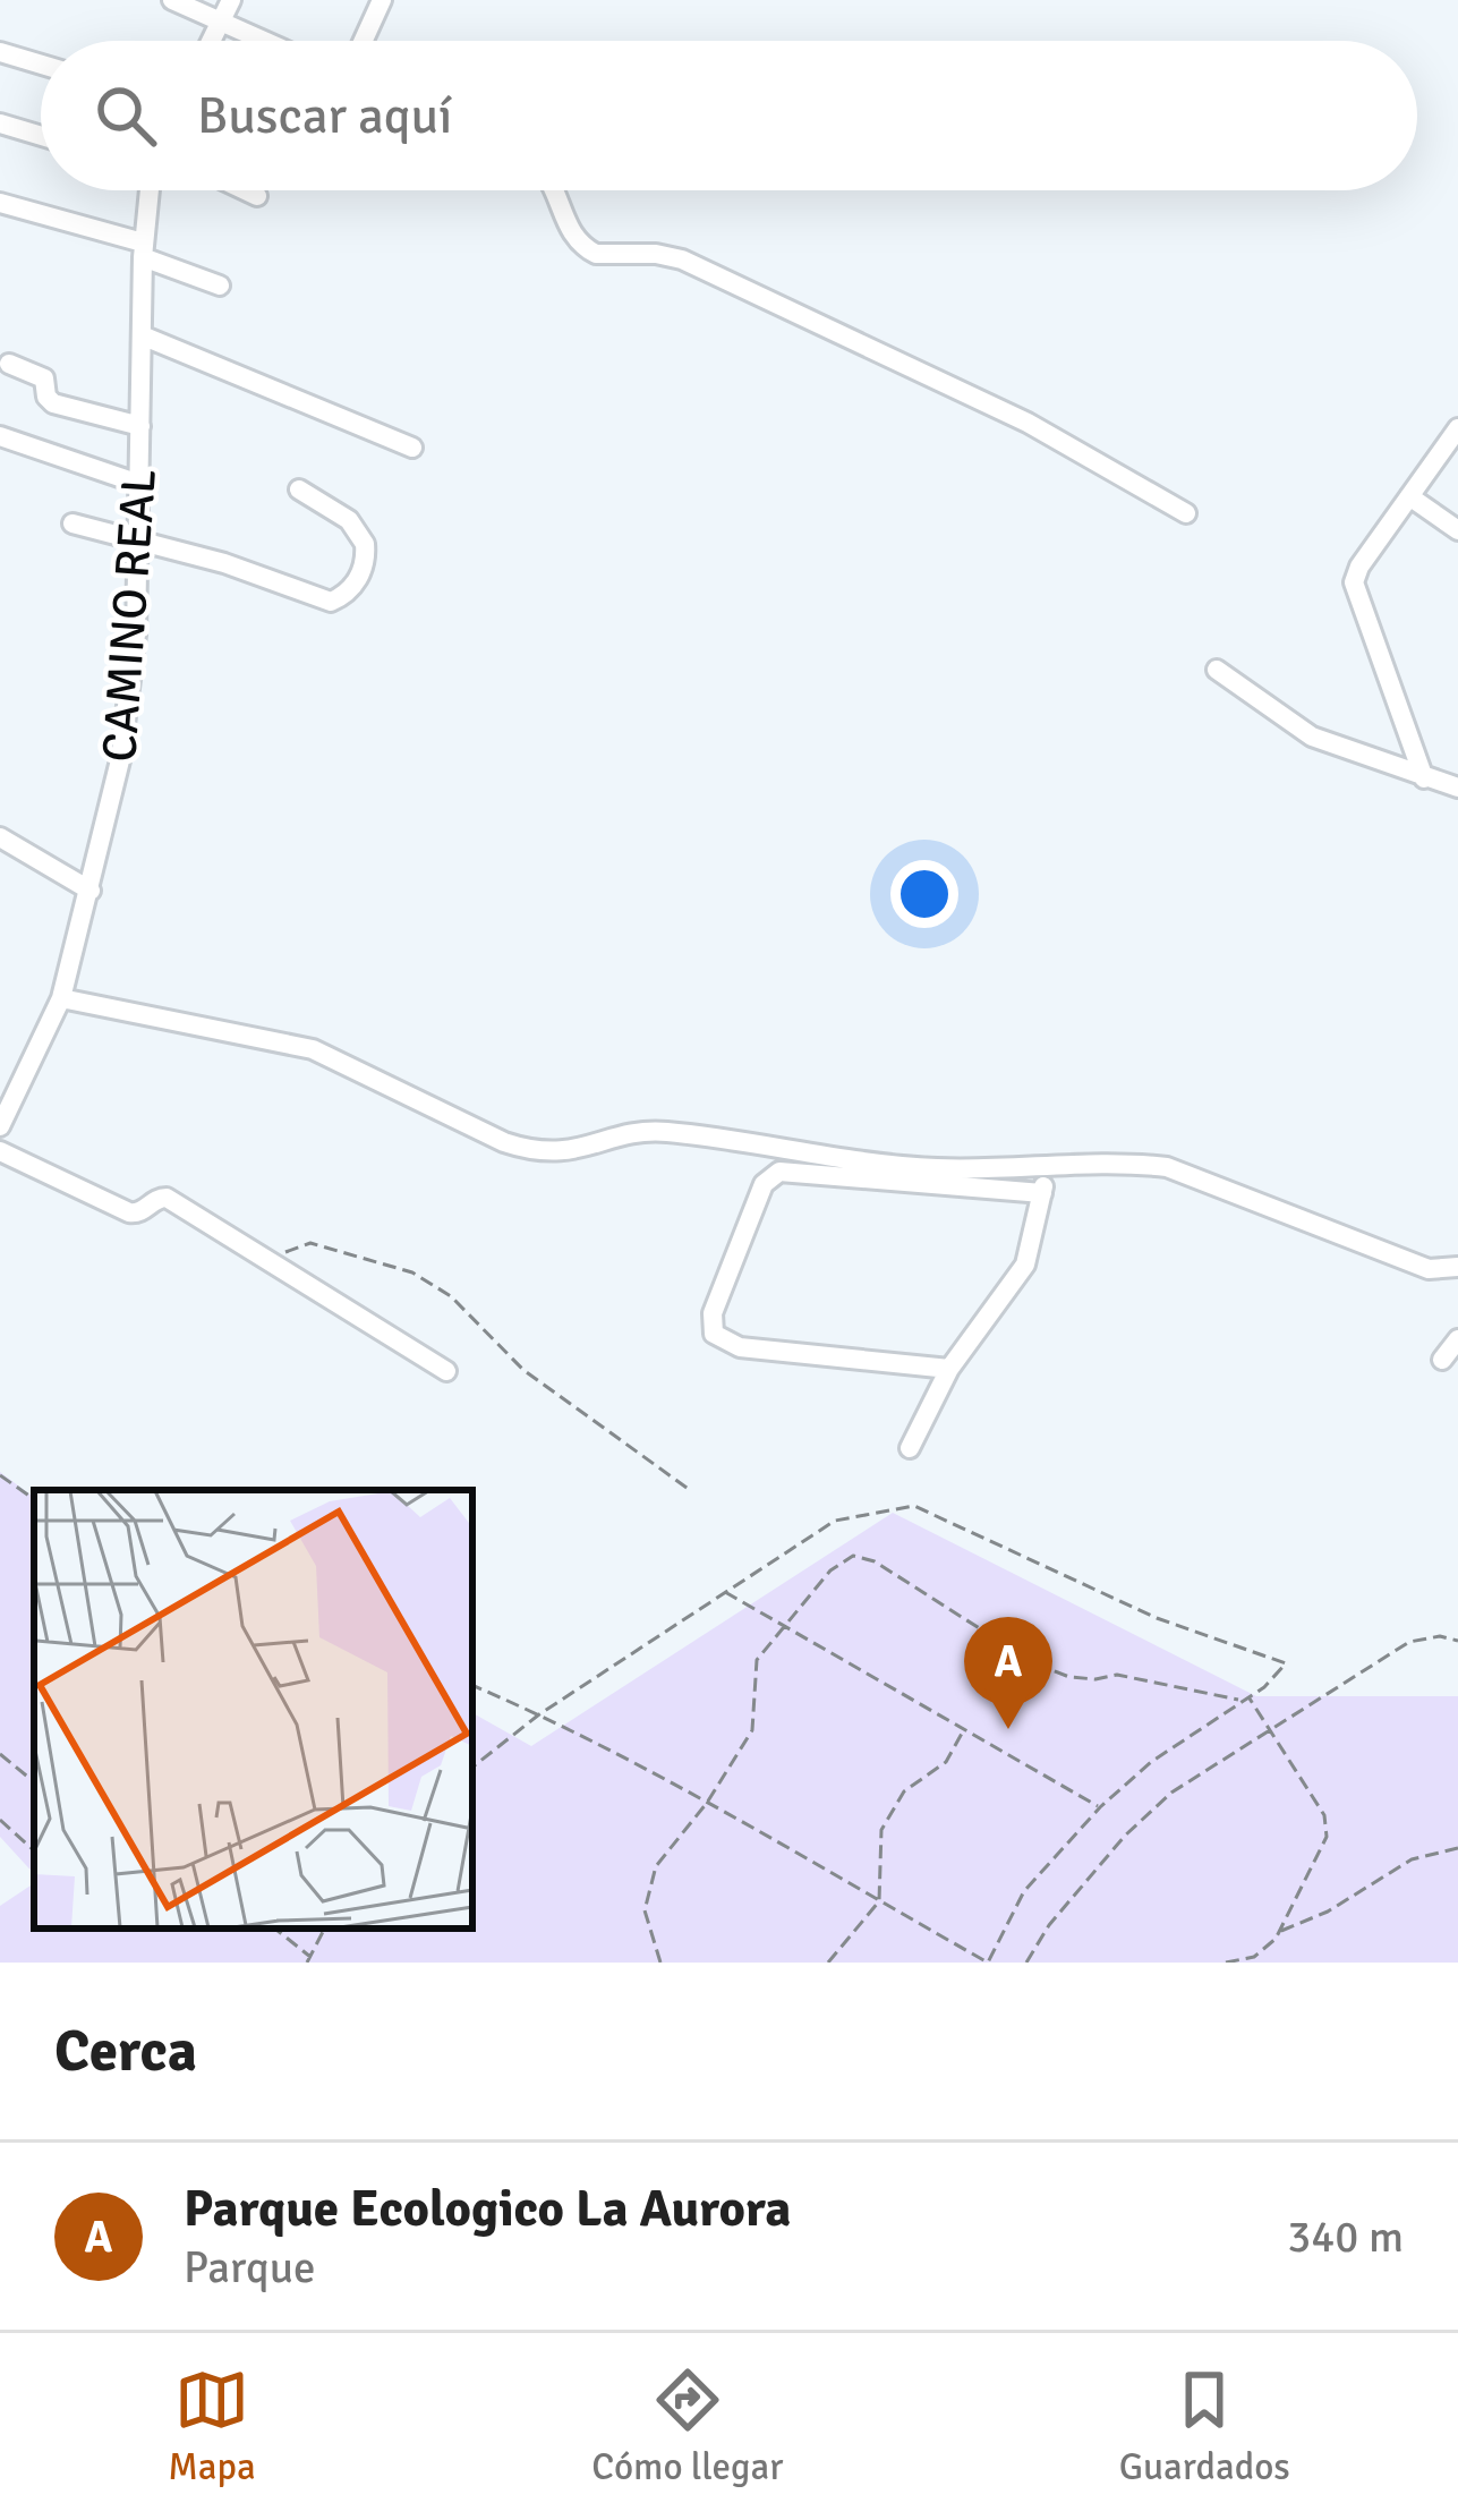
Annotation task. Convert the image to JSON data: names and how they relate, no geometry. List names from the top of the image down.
{
  "streets": {
    "street": ["CAMINO REAL"]
  },
  "page": {
    "search": "Buscar aquí",
    "pins": "A",
    "heading": "Cerca",
    "list": [
      {
        "mark": "A",
        "name": "Parque Ecologico La Aurora",
        "note": "Parque",
        "value": "340 m"
      }
    ],
    "nav": ["Mapa", "Cómo llegar", "Guardados"]
  }
}
